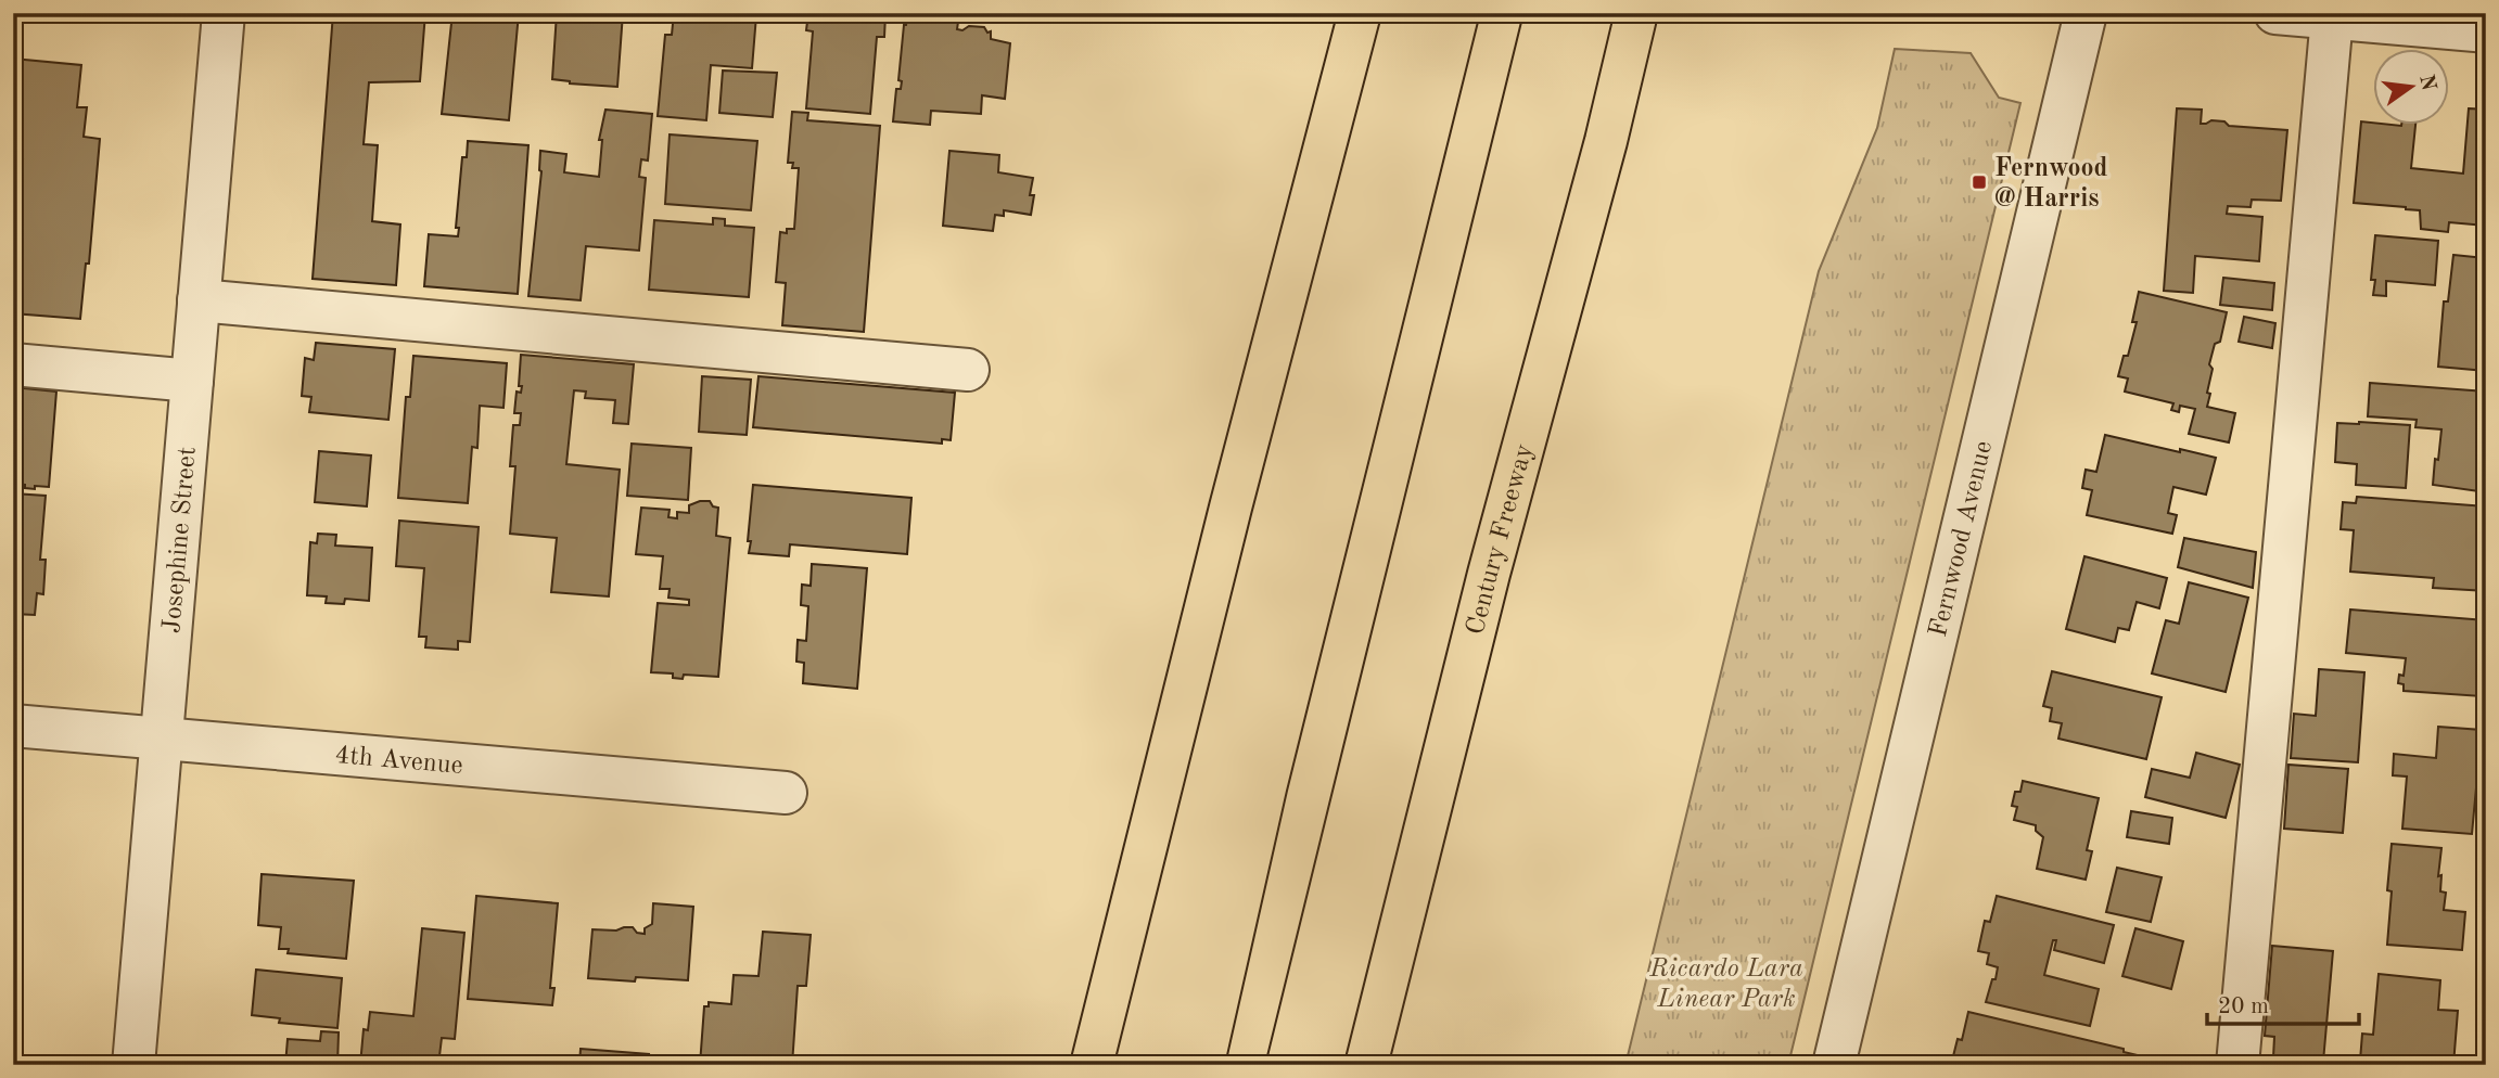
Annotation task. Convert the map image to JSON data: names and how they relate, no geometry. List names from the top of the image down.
{
  "streets": {
    "highway": ["Century Freeway"],
    "street": ["Josephine Street", "Fernwood Avenue", "4th Avenue"]
  },
  "crossings": [
    ["Josephine Street", "4th Avenue"]
  ],
  "parks": ["Ricardo Lara Linear Park"],
  "places": {
    "transit": ["Fernwood @ Harris"]
  },
  "scale_bar": "20 m",
  "north": "right"
}
